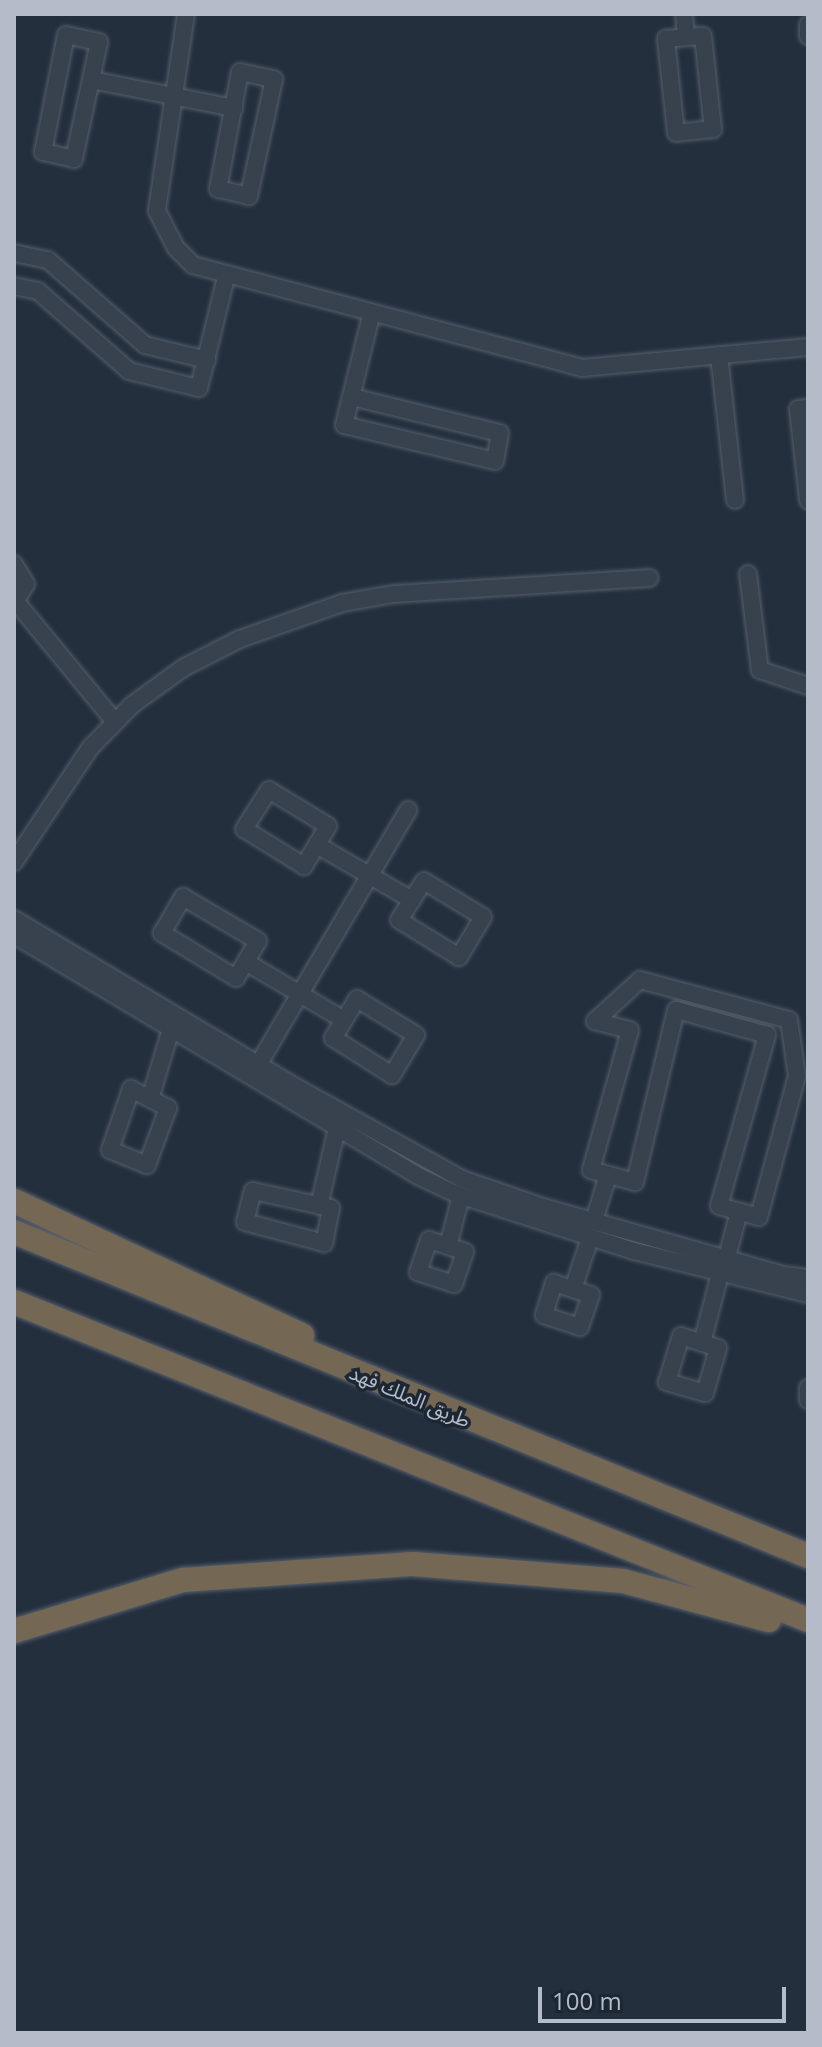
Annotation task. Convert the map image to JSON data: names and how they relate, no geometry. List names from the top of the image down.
{
  "streets": {
    "highway": ["طريق الملك فهد"]
  },
  "scale_bar": "100 m"
}
